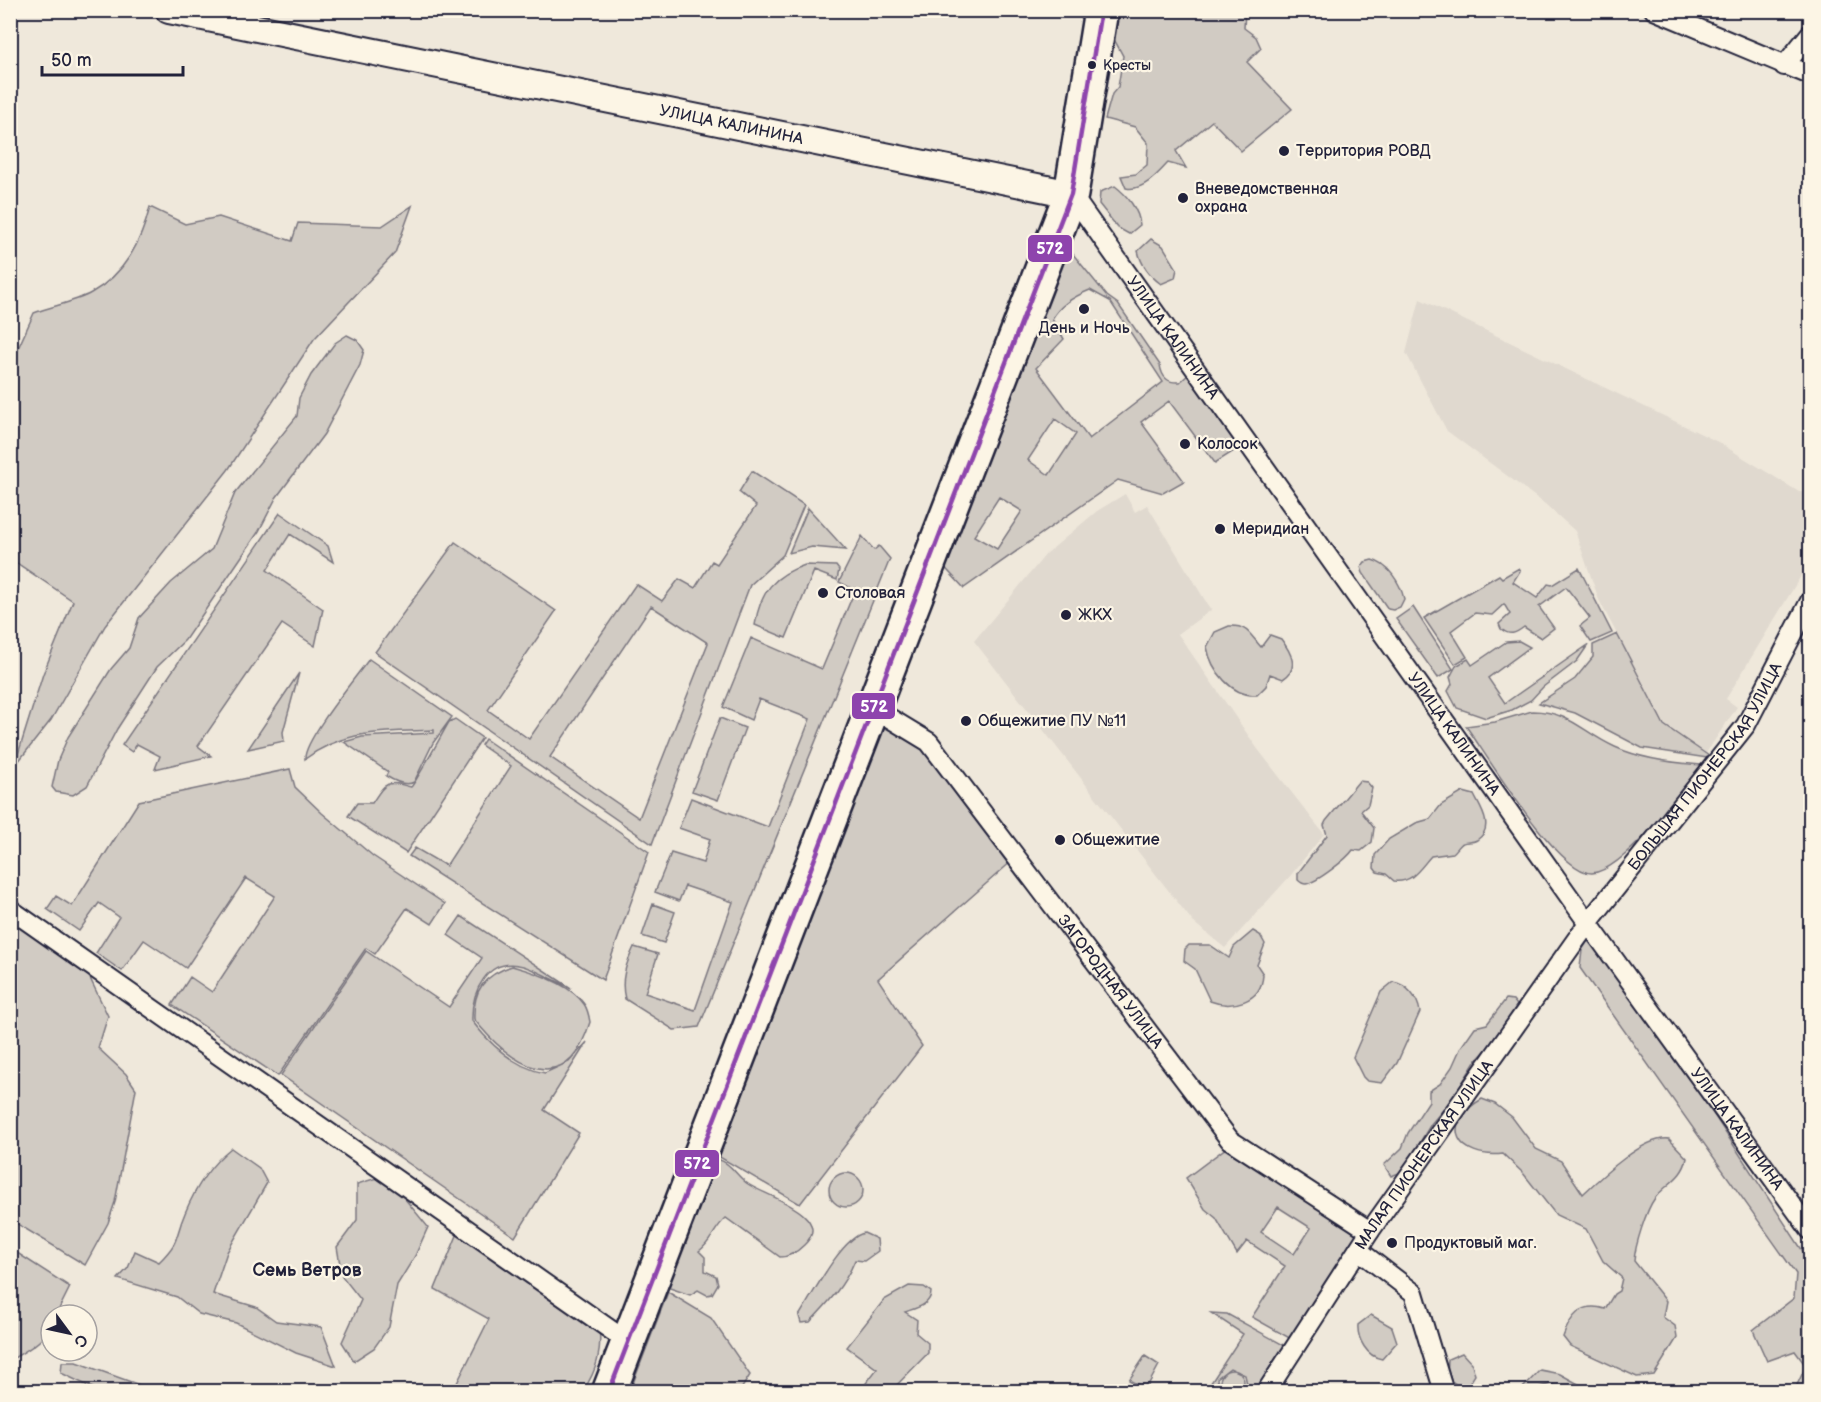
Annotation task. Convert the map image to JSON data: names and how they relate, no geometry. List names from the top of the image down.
{
  "streets": {
    "main road": ["УЛИЦА КАЛИНИНА"],
    "street": ["БОЛЬШАЯ ПИОНЕРСКАЯ УЛИЦА", "ЗАГОРОДНАЯ УЛИЦА", "МАЛАЯ ПИОНЕРСКАЯ УЛИЦА"]
  },
  "crossings": [
    ["УЛИЦА КАЛИНИНА", "БОЛЬШАЯ ПИОНЕРСКАЯ УЛИЦА"],
    ["УЛИЦА КАЛИНИНА", "МАЛАЯ ПИОНЕРСКАЯ УЛИЦА"],
    ["БОЛЬШАЯ ПИОНЕРСКАЯ УЛИЦА", "МАЛАЯ ПИОНЕРСКАЯ УЛИЦА"],
    ["ЗАГОРОДНАЯ УЛИЦА", "МАЛАЯ ПИОНЕРСКАЯ УЛИЦА"]
  ],
  "districts": ["Семь Ветров"],
  "places": [
    "Кресты",
    "Территория РОВД",
    "Вневедомственная охрана",
    "День и Ночь",
    "Колосок",
    "Меридиан",
    "Столовая",
    "ЖКХ",
    "Общежитие ПУ №11",
    "Общежитие",
    "Продуктовый маг."
  ],
  "lines": ["transit line 572"],
  "scale_bar": "50 m",
  "north": "bottom right"
}
